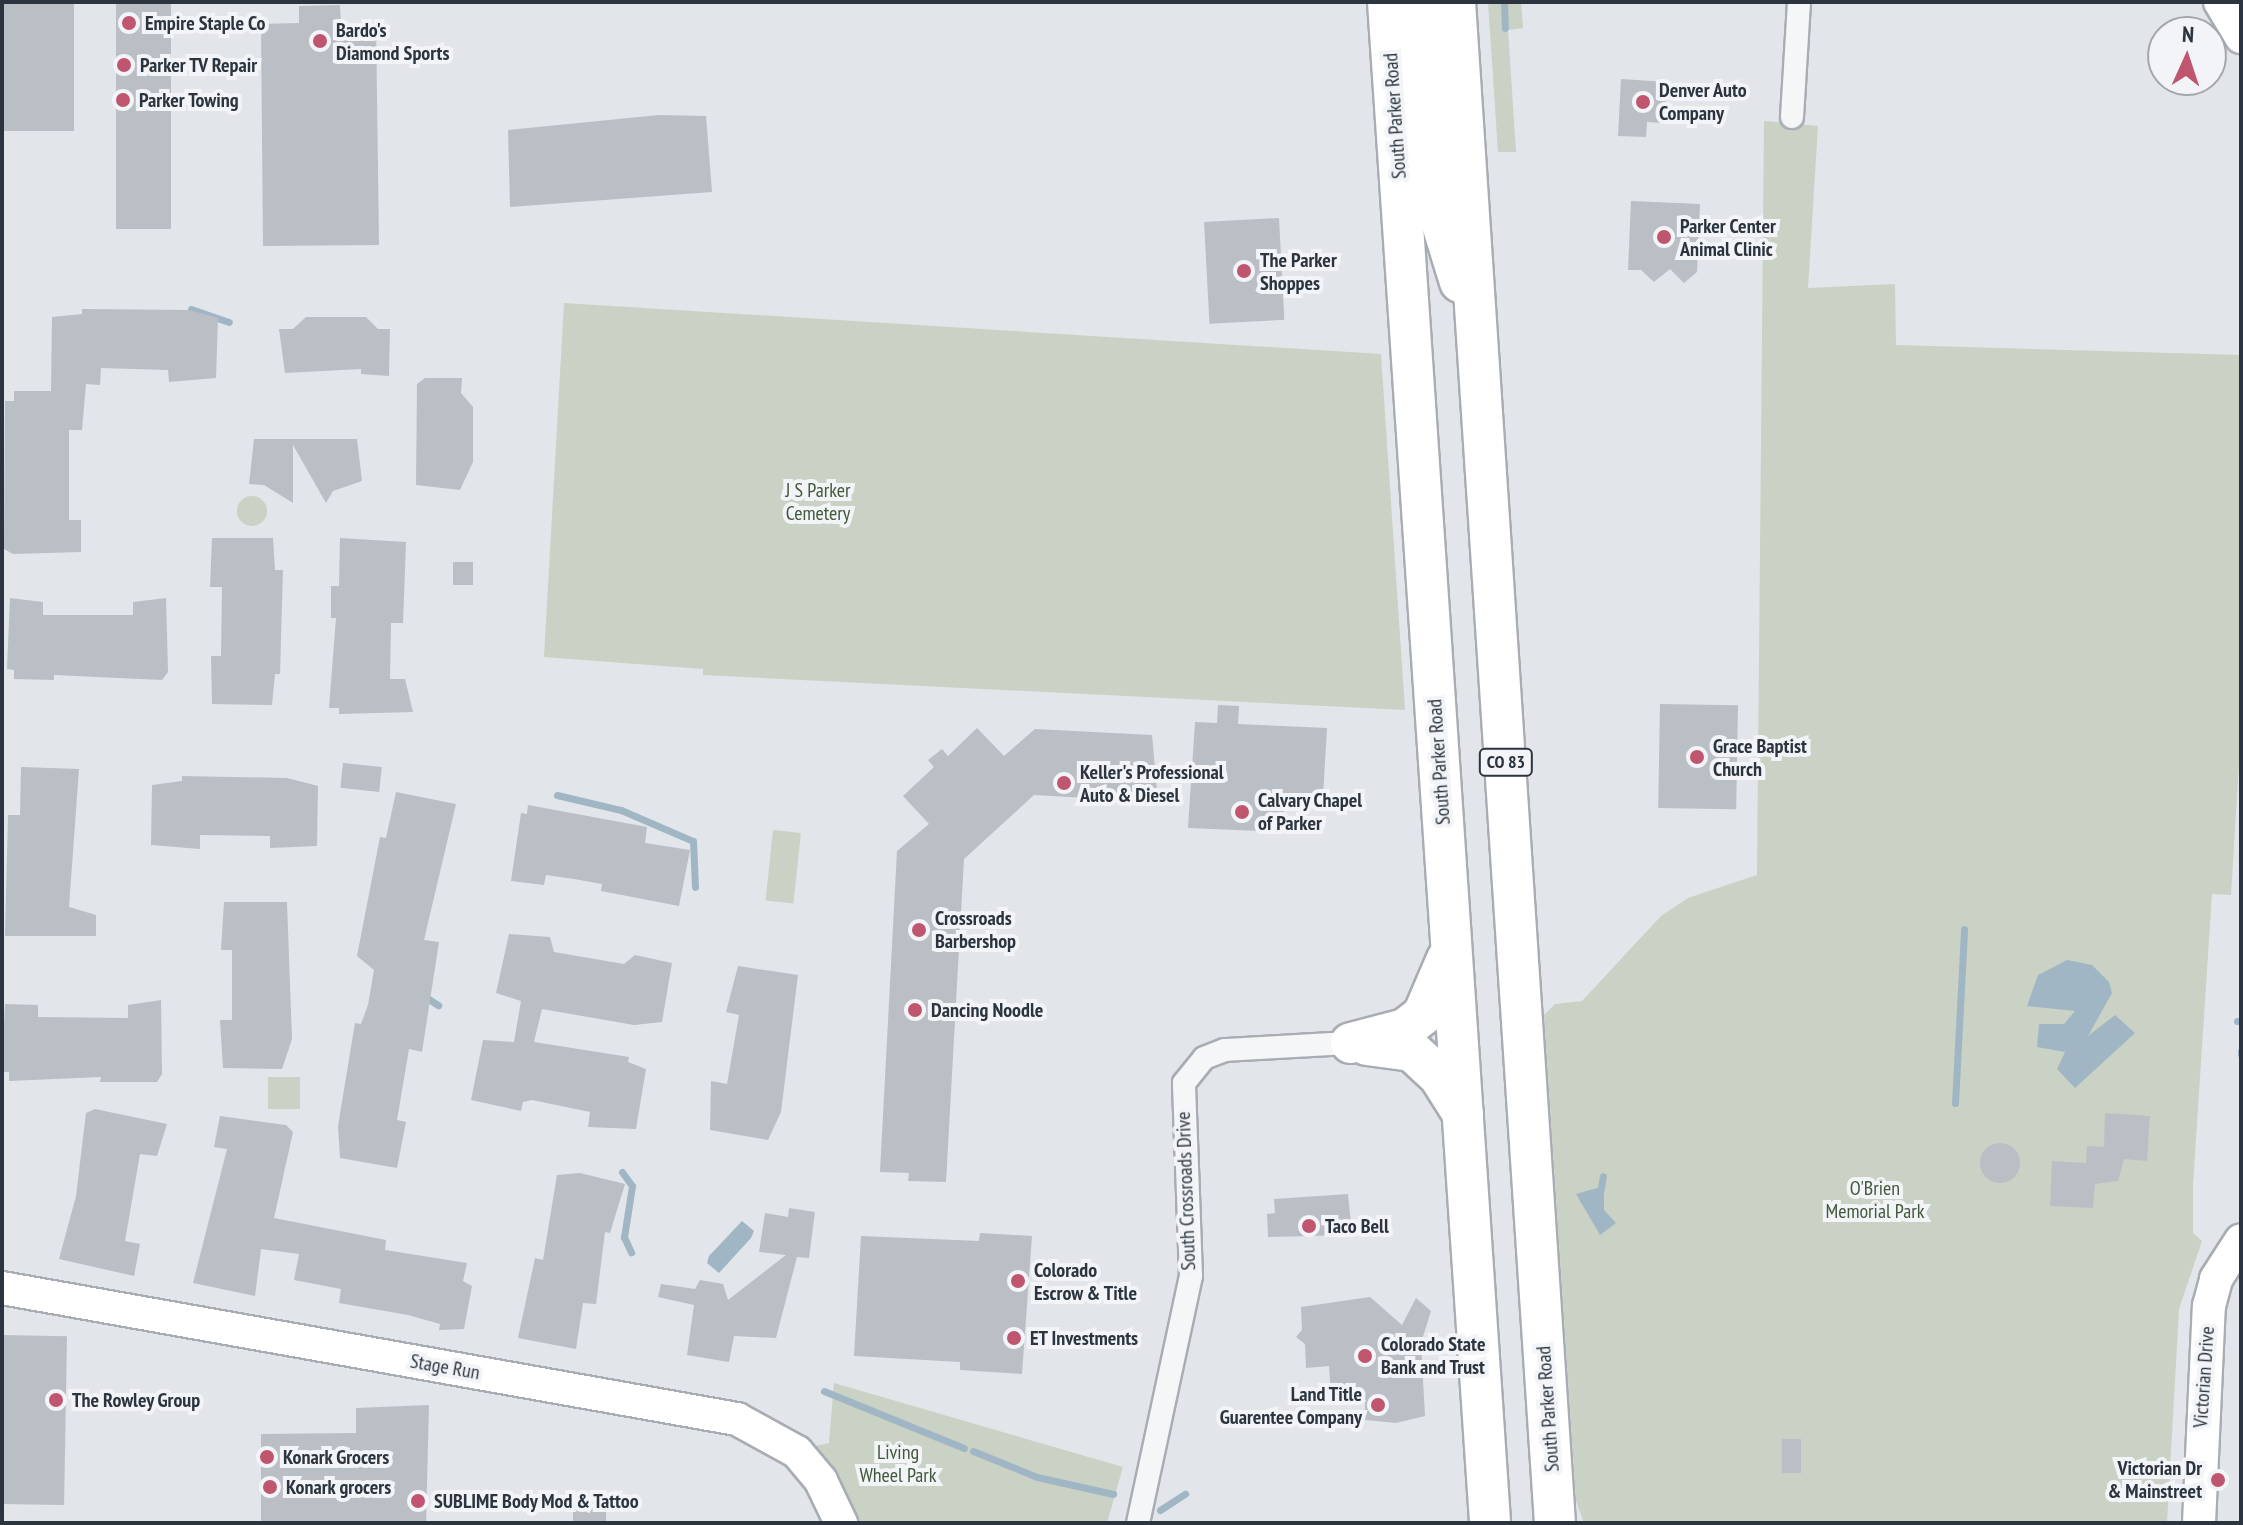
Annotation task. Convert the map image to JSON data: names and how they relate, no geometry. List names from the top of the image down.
{
  "streets": {
    "highway": ["South Parker Road", "CO 83"],
    "street": ["South Crossroads Drive", "Stage Run", "Victorian Drive"]
  },
  "parks": ["J S Parker Cemetery", "O'Brien Memorial Park", "Living Wheel Park"],
  "places": [
    "Empire Staple Co",
    "Bardo's Diamond Sports",
    "Parker TV Repair",
    "Parker Towing",
    "Denver Auto Company",
    "Parker Center Animal Clinic",
    "The Parker Shoppes",
    "Grace Baptist Church",
    "Keller's Professional Auto & Diesel",
    "Calvary Chapel of Parker",
    "Crossroads Barbershop",
    "Dancing Noodle",
    "Taco Bell",
    "Colorado Escrow & Title",
    "ET Investments",
    "Colorado State Bank and Trust",
    "The Rowley Group",
    "Land Title Guarentee Company",
    "Konark Grocers",
    "Victorian Dr & Mainstreet",
    "Konark grocers",
    "SUBLIME Body Mod & Tattoo"
  ],
  "north": "top"
}
